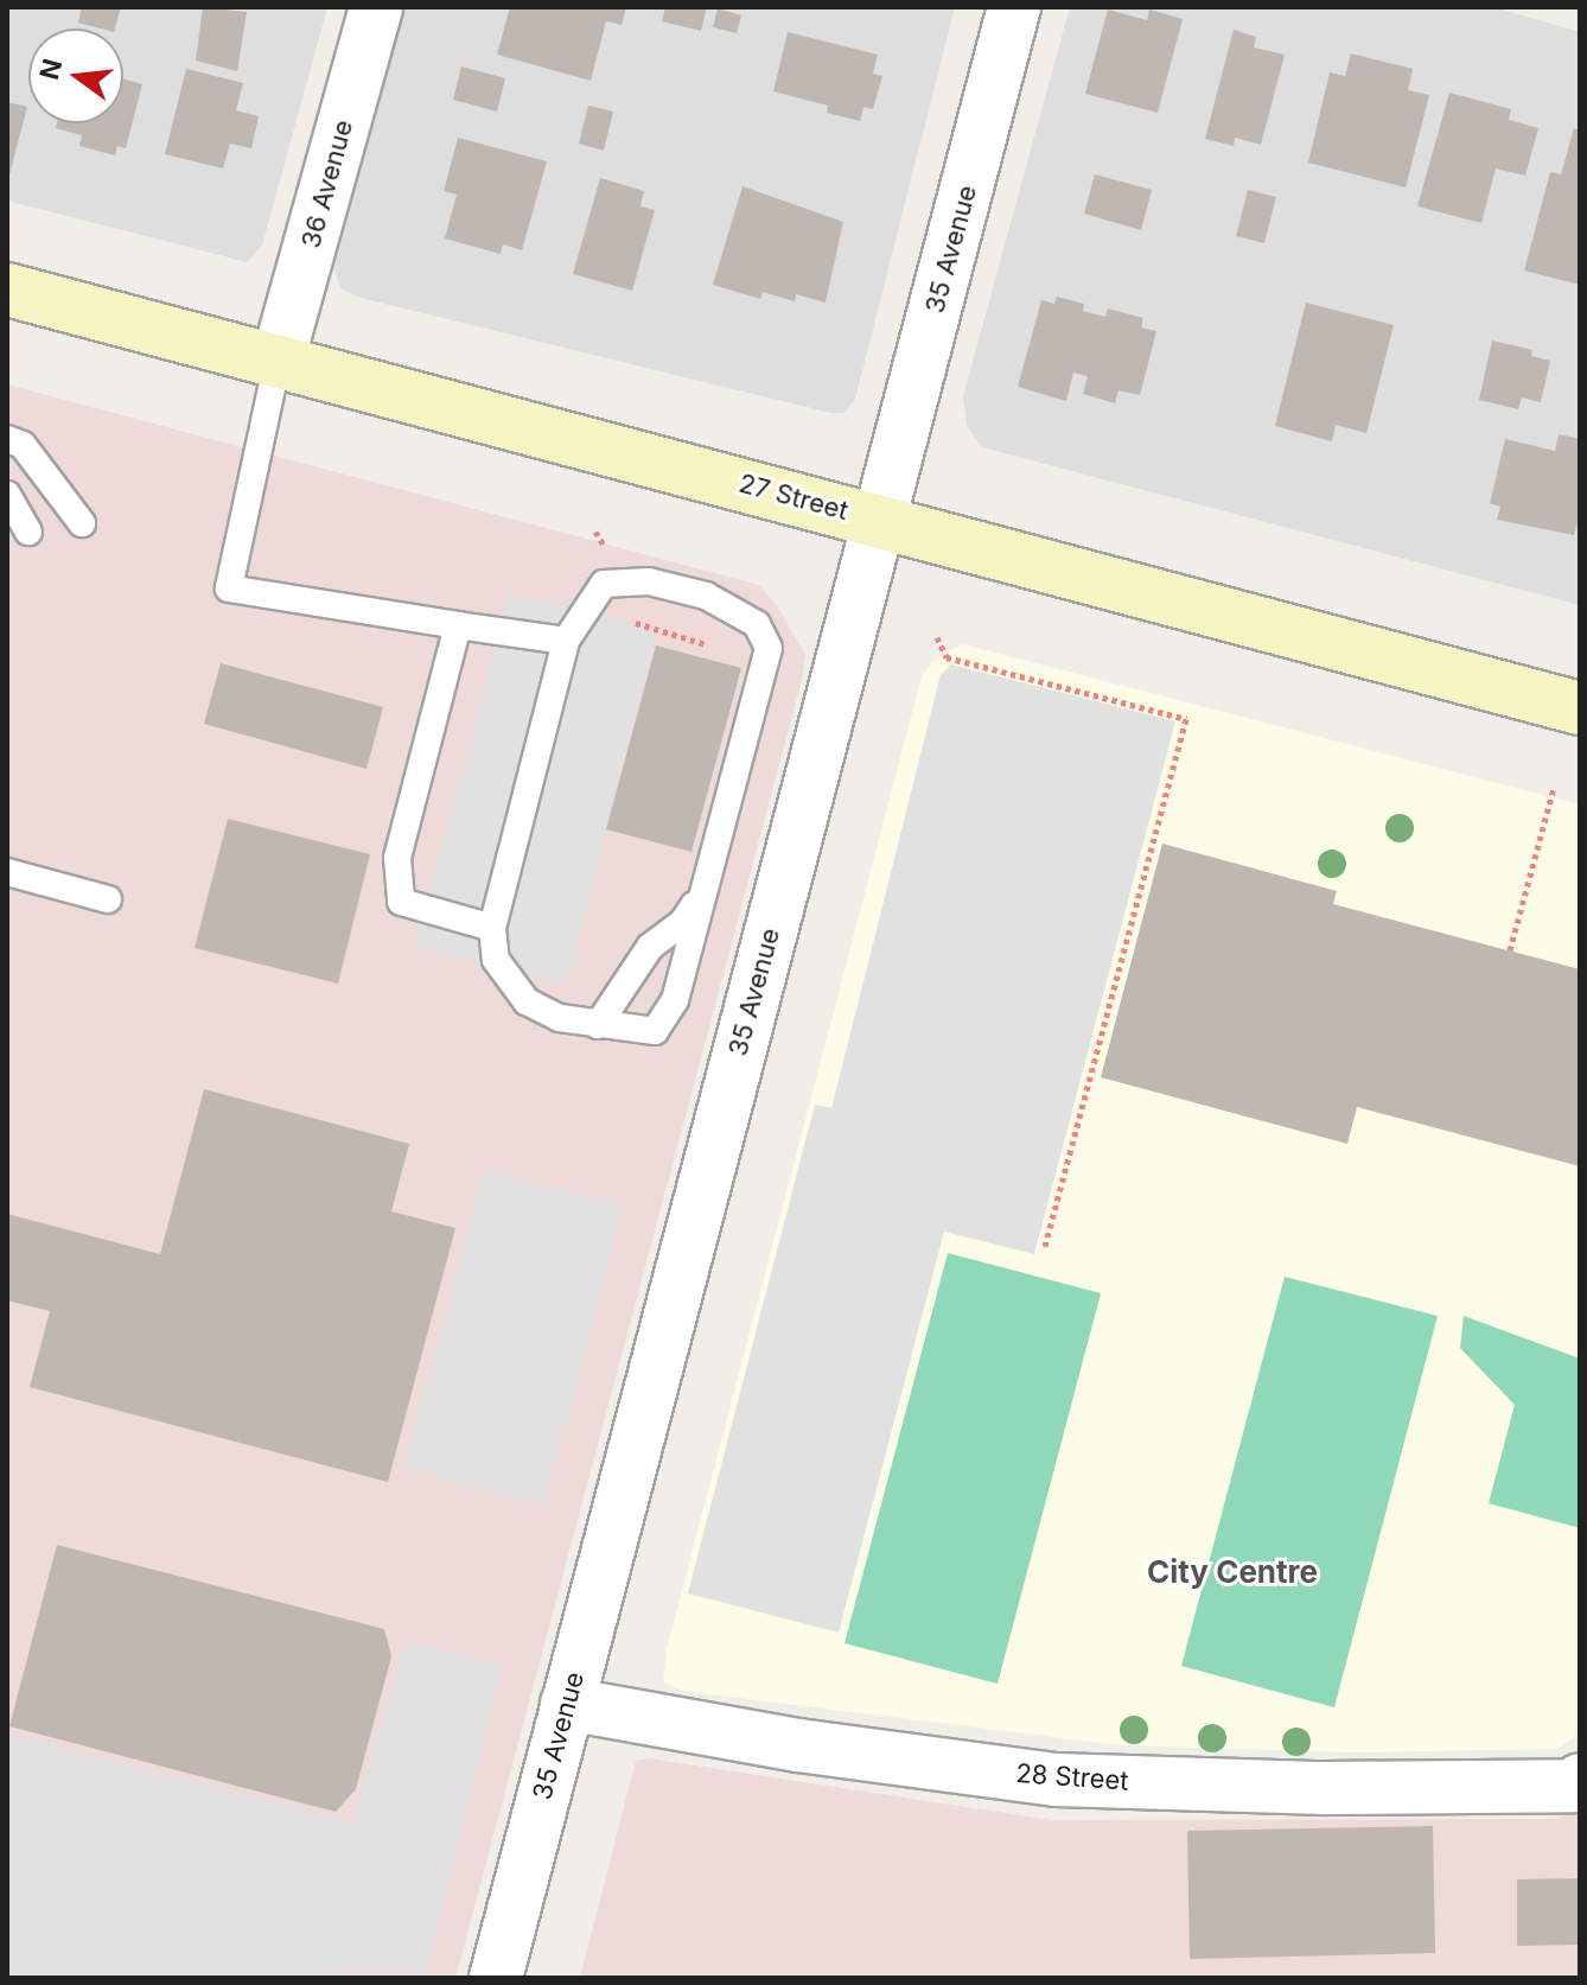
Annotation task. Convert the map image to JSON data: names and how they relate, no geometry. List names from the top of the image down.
{
  "streets": {
    "main road": ["27 Street"],
    "street": ["36 Avenue", "35 Avenue", "28 Street"]
  },
  "crossings": [
    ["36 Avenue", "27 Street"],
    ["35 Avenue", "27 Street"],
    ["35 Avenue", "28 Street"]
  ],
  "districts": ["City Centre"],
  "north": "left"
}
